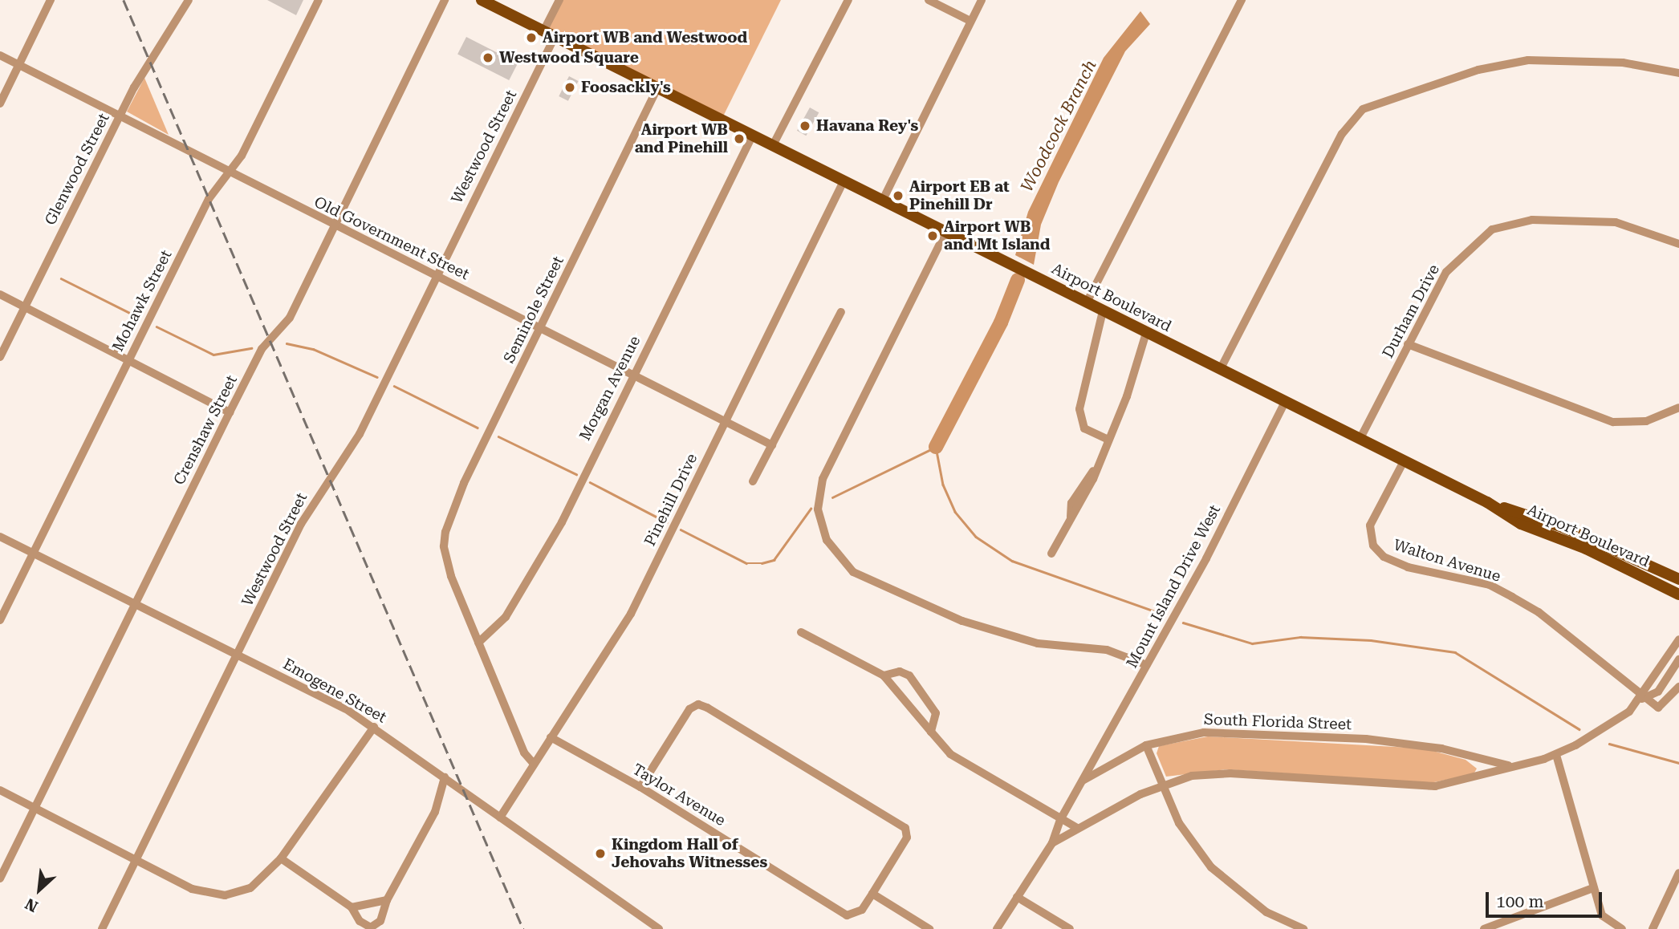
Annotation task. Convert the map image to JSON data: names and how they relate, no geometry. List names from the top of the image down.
{
  "streets": {
    "main road": ["Airport Boulevard"],
    "street": [
      "Westwood Street",
      "Glenwood Street",
      "Old Government Street",
      "Mohawk Street",
      "Seminole Street",
      "Durham Drive",
      "Morgan Avenue",
      "Crenshaw Street",
      "Pinehill Drive",
      "Walton Avenue",
      "Mount Island Drive West",
      "Emogene Street",
      "South Florida Street",
      "Taylor Avenue"
    ]
  },
  "crossings": [
    ["Westwood Street", "Old Government Street"],
    ["Westwood Street", "Airport Boulevard"],
    ["Westwood Street", "Emogene Street"],
    ["Glenwood Street", "Old Government Street"],
    ["Old Government Street", "Mohawk Street"],
    ["Old Government Street", "Seminole Street"],
    ["Old Government Street", "Morgan Avenue"],
    ["Old Government Street", "Crenshaw Street"],
    ["Old Government Street", "Pinehill Drive"],
    ["Airport Boulevard", "Seminole Street"],
    ["Airport Boulevard", "Durham Drive"],
    ["Airport Boulevard", "Morgan Avenue"],
    ["Airport Boulevard", "Pinehill Drive"],
    ["Airport Boulevard", "Walton Avenue"],
    ["Airport Boulevard", "Mount Island Drive West"],
    ["Mohawk Street", "Emogene Street"],
    ["Seminole Street", "Morgan Avenue"],
    ["Crenshaw Street", "Emogene Street"],
    ["Pinehill Drive", "Emogene Street"],
    ["Pinehill Drive", "Taylor Avenue"],
    ["Walton Avenue", "South Florida Street"],
    ["Mount Island Drive West", "South Florida Street"]
  ],
  "water": ["Woodcock Branch"],
  "places": [
    "Airport WB and Westwood",
    "Westwood Square",
    "Foosackly's",
    "Havana Rey's",
    "Airport WB and Pinehill",
    "Airport EB at Pinehill Dr",
    "Airport WB and Mt Island",
    "Kingdom Hall of Jehovahs Witnesses"
  ],
  "scale_bar": "100 m",
  "north": "bottom left"
}
